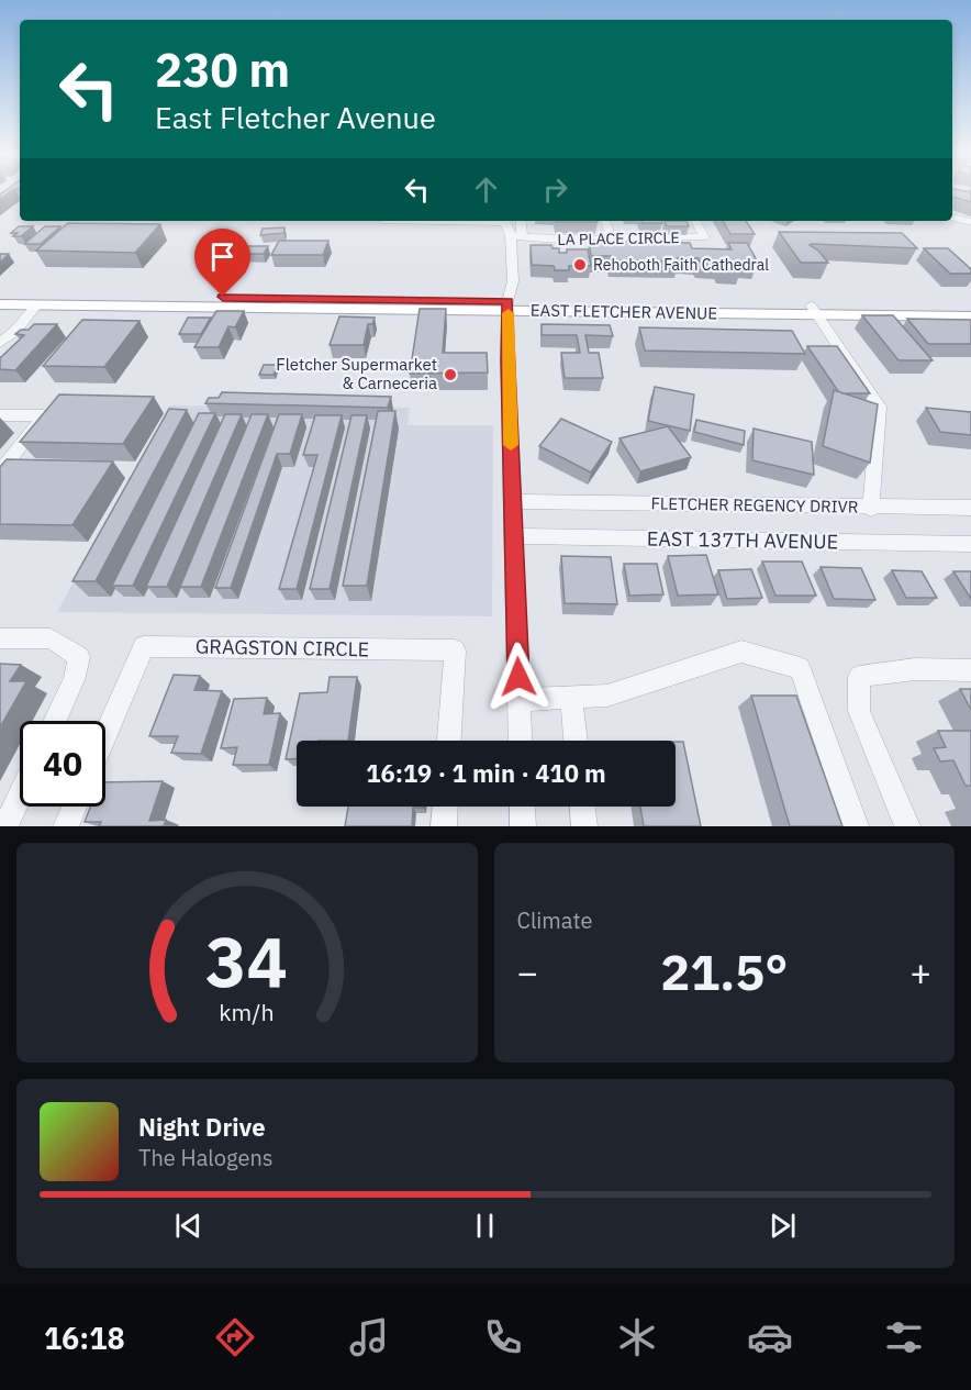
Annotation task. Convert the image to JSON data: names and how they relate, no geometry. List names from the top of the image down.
{
  "streets": {
    "main road": ["EAST FLETCHER AVENUE"],
    "street": [
      "LA PLACE CIRCLE",
      "FLETCHER REGENCY DRIVR",
      "EAST 137TH AVENUE",
      "GRAGSTON CIRCLE"
    ]
  },
  "places": ["Rehoboth Faith Cathedral", "Fletcher Supermarket & Carneceria"],
  "page": {
    "turn": ["230 m", "East Fletcher Avenue"],
    "limit": "40",
    "trip": "16:19 · 1 min · 410 m",
    "tile": "Climate",
    "heat": ["−", "21.5°", "+"],
    "song": ["Night Drive", "The Halogens"],
    "tabs": "16:18",
    "gauge": ["34", "km/h"]
  }
}
